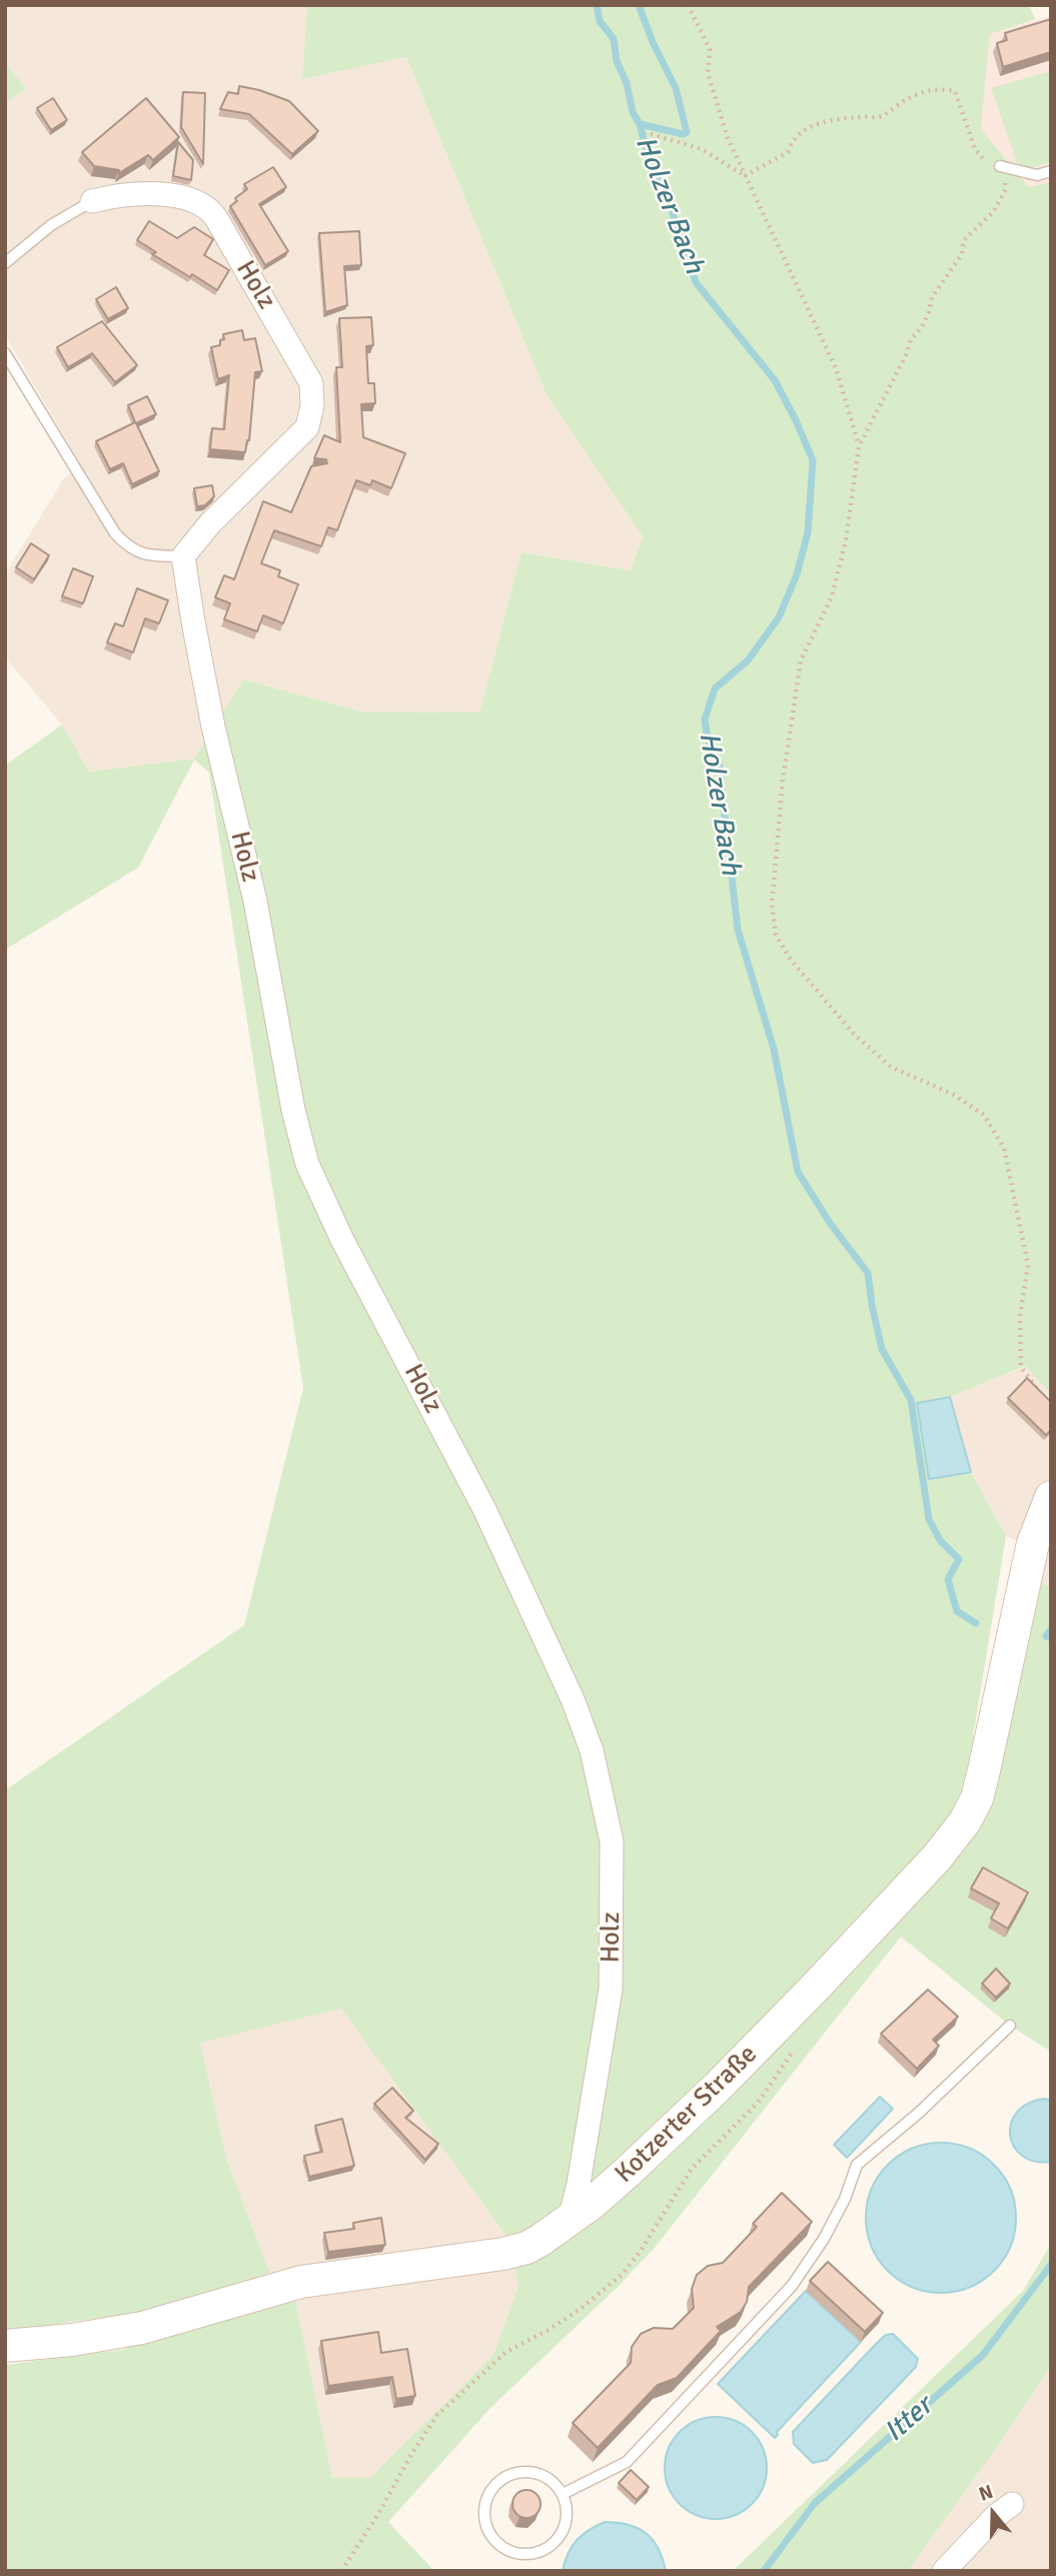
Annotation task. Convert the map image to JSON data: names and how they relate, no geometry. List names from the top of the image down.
{
  "streets": {
    "street": ["Holz", "Kotzerter Straße"]
  },
  "crossings": [
    ["Holz", "Kotzerter Straße"]
  ],
  "water": ["Holzer Bach", "Itter"],
  "north": "top"
}
